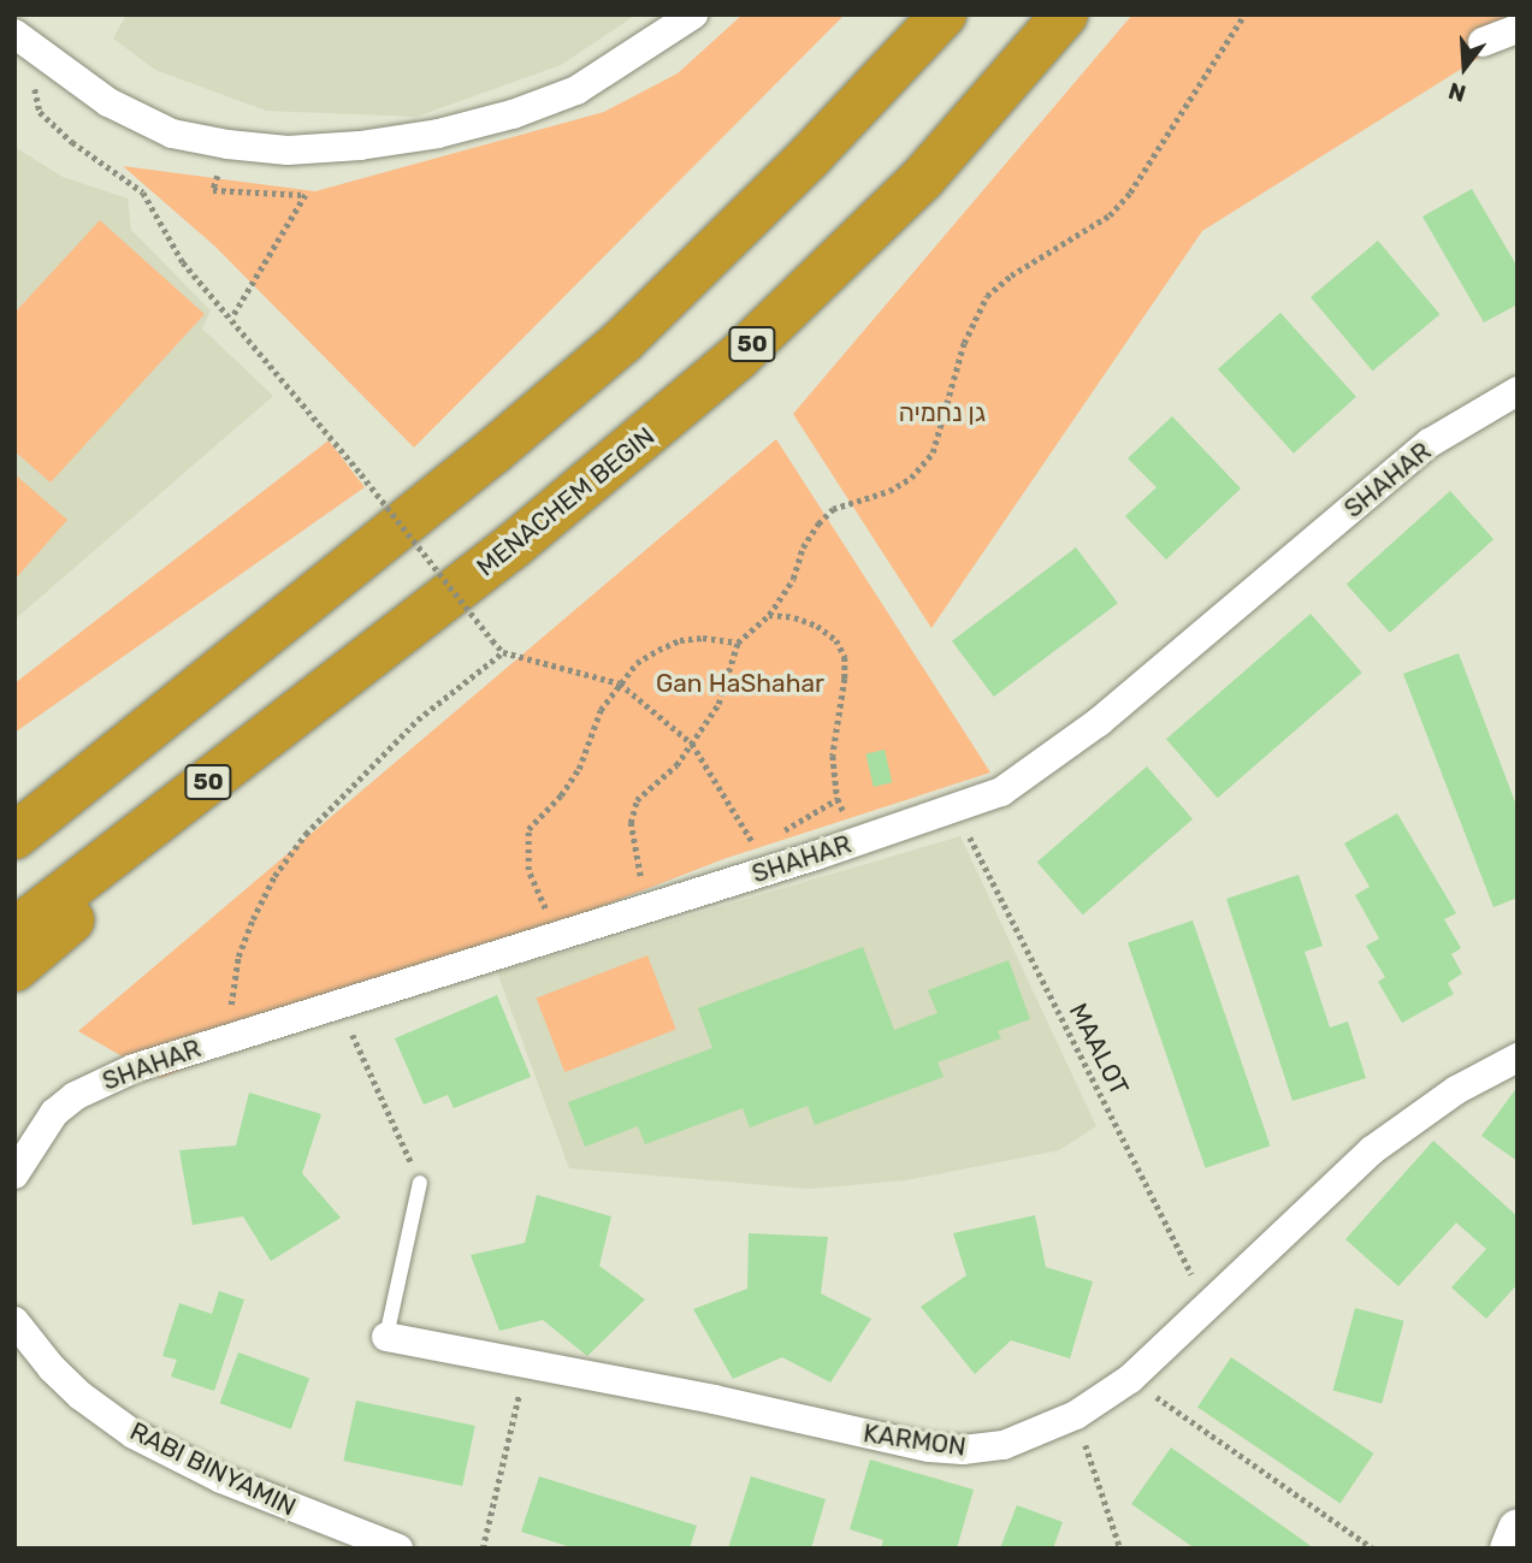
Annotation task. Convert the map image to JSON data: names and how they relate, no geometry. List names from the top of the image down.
{
  "streets": {
    "highway": ["50", "MENACHEM BEGIN"],
    "street": ["SHAHAR", "KARMON", "RABI BINYAMIN"],
    "path": ["MAALOT"]
  },
  "crossings": [
    ["SHAHAR", "MAALOT"],
    ["MAALOT", "KARMON"]
  ],
  "parks": ["גן נחמיה", "Gan HaShahar"],
  "north": "bottom"
}
